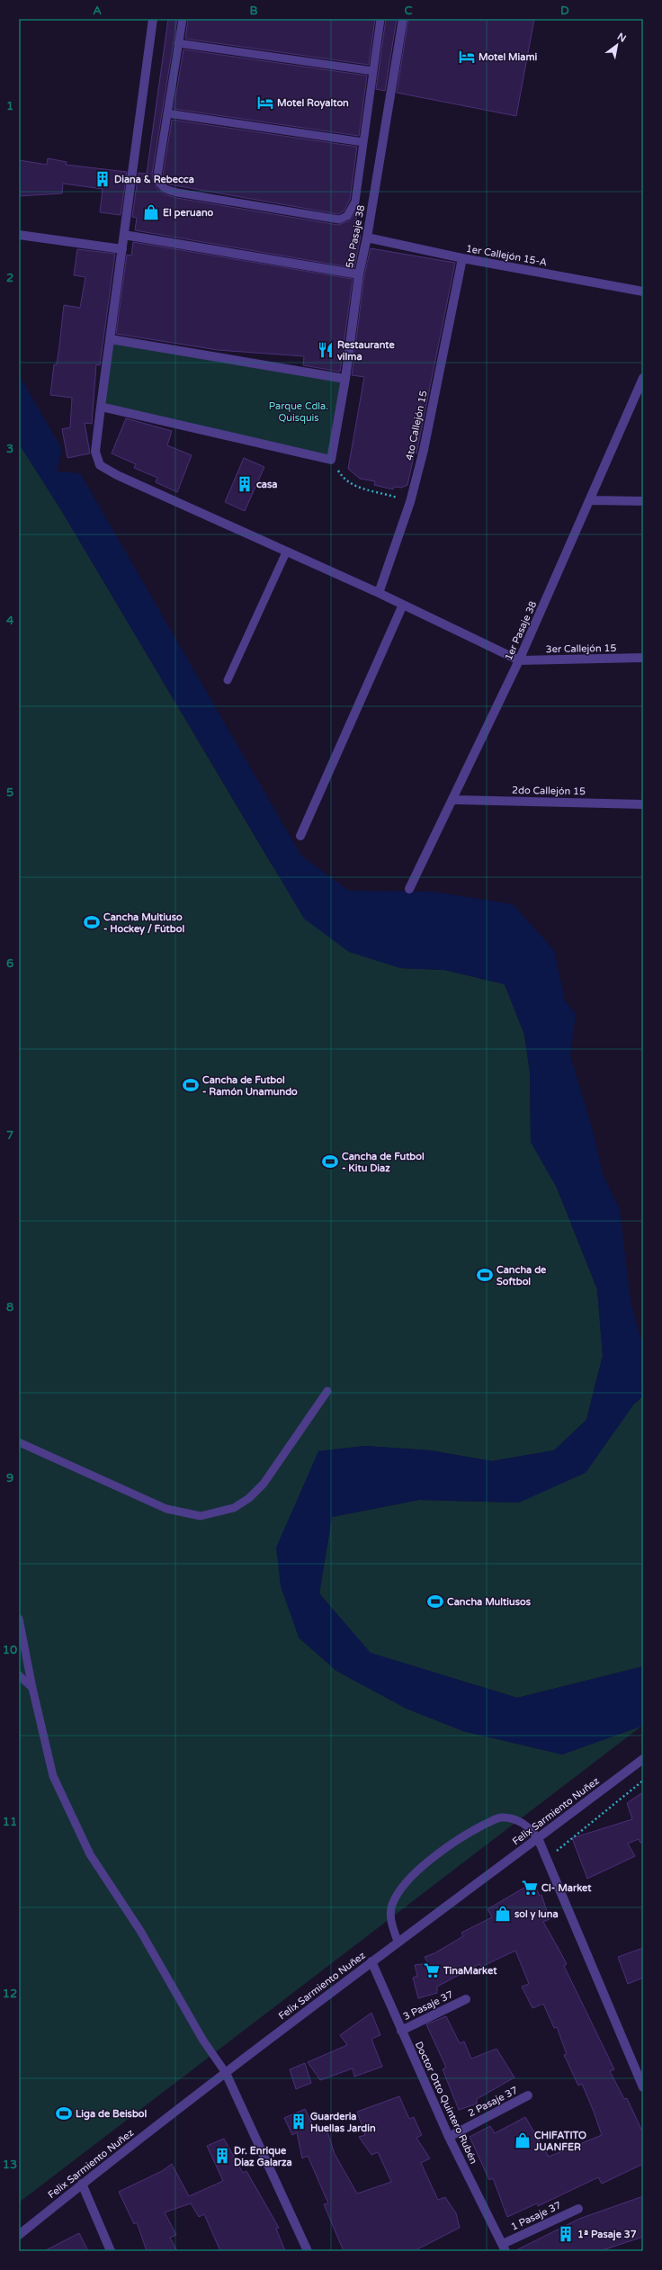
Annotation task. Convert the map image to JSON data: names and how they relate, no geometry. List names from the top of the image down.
{
  "streets": {
    "street": [
      "5to Pasaje 38",
      "1er Callejón 15-A",
      "4to Callejón 15",
      "1er Pasaje 38",
      "3er Callejón 15",
      "2do Callejón 15",
      "Felix Sarmiento Nuñez",
      "3 Pasaje 37",
      "2 Pasaje 37",
      "Doctor Otto Quintero Rubén",
      "1 Pasaje 37"
    ]
  },
  "crossings": [
    ["5to Pasaje 38", "1er Callejón 15-A"],
    ["1er Callejón 15-A", "4to Callejón 15"],
    ["1er Pasaje 38", "3er Callejón 15"],
    ["1er Pasaje 38", "2do Callejón 15"],
    ["Felix Sarmiento Nuñez", "Doctor Otto Quintero Rubén"],
    ["3 Pasaje 37", "Doctor Otto Quintero Rubén"],
    ["2 Pasaje 37", "Doctor Otto Quintero Rubén"],
    ["Doctor Otto Quintero Rubén", "1 Pasaje 37"]
  ],
  "parks": ["Parque Cdla. Quisquis"],
  "places": {
    "hotel": ["Motel Miami", "Motel Royalton"],
    "building": [
      "Diana & Rebecca",
      "casa",
      "Guarderia Huellas Jardin",
      "Dr. Enrique Diaz Galarza",
      "1ª Pasaje 37"
    ],
    "shop": ["El peruano", "sol y luna", "CHIFATITO JUANFER"],
    "restaurant": ["Restaurante vilma"],
    "sports": [
      "Cancha Multiuso - Hockey / Fútbol",
      "Cancha de Futbol - Ramón Unamundo",
      "Cancha de Futbol - Kitu Diaz",
      "Cancha de Softbol",
      "Cancha Multiusos",
      "Liga de Beisbol"
    ],
    "supermarket": ["CI- Market", "TinaMarket"]
  },
  "north": "top right",
  "grid": {
    "columns": [
      "A",
      "B",
      "C",
      "D"
    ],
    "rows": [
      "1",
      "2",
      "3",
      "4",
      "5",
      "6",
      "7",
      "8",
      "9",
      "10",
      "11",
      "12",
      "13"
    ]
  }
}
